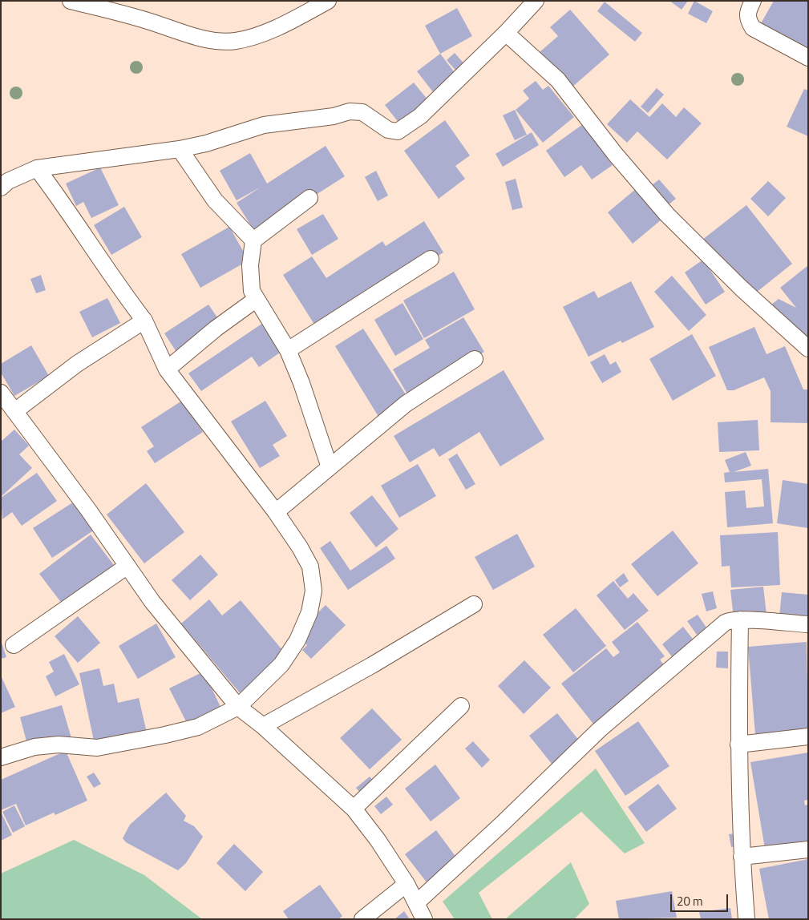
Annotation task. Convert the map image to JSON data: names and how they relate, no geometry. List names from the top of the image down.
{
  "scale_bar": "20 m"
}
